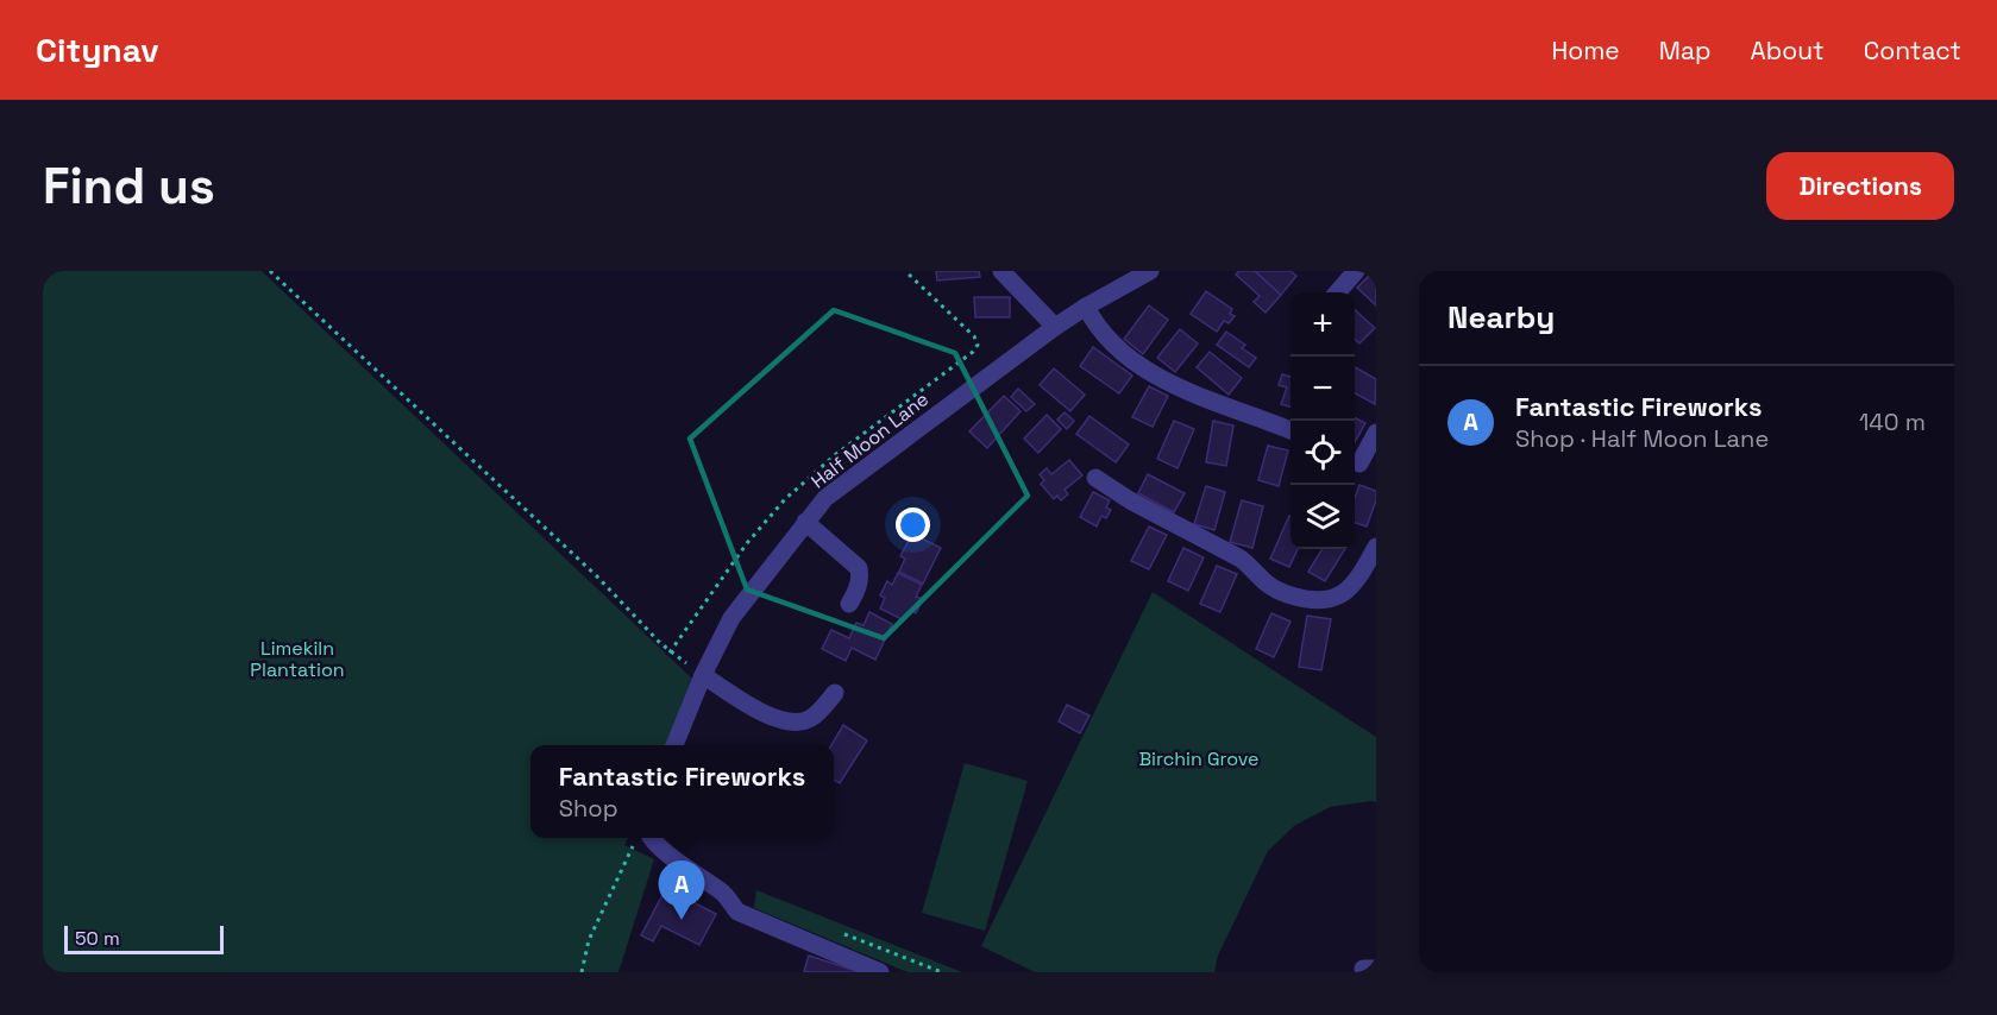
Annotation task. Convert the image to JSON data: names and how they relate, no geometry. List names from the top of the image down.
{
  "streets": {
    "street": ["Half Moon Lane"]
  },
  "parks": ["Limekiln Plantation", "Birchin Grove"],
  "scale_bar": "50 m",
  "page": {
    "header": "Citynav",
    "nav": [
      "Home",
      "Map",
      "About",
      "Contact"
    ],
    "buttons": "Directions",
    "title": "Find us",
    "heading": "Nearby",
    "map_buttons": ["+", "−"],
    "list": [
      {
        "mark": "A",
        "name": "Fantastic Fireworks",
        "note": "Shop · Half Moon Lane",
        "value": "140 m"
      }
    ],
    "popup": ["Fantastic Fireworks", "Shop"],
    "pins": "A",
    "scale": "50 m"
  }
}
